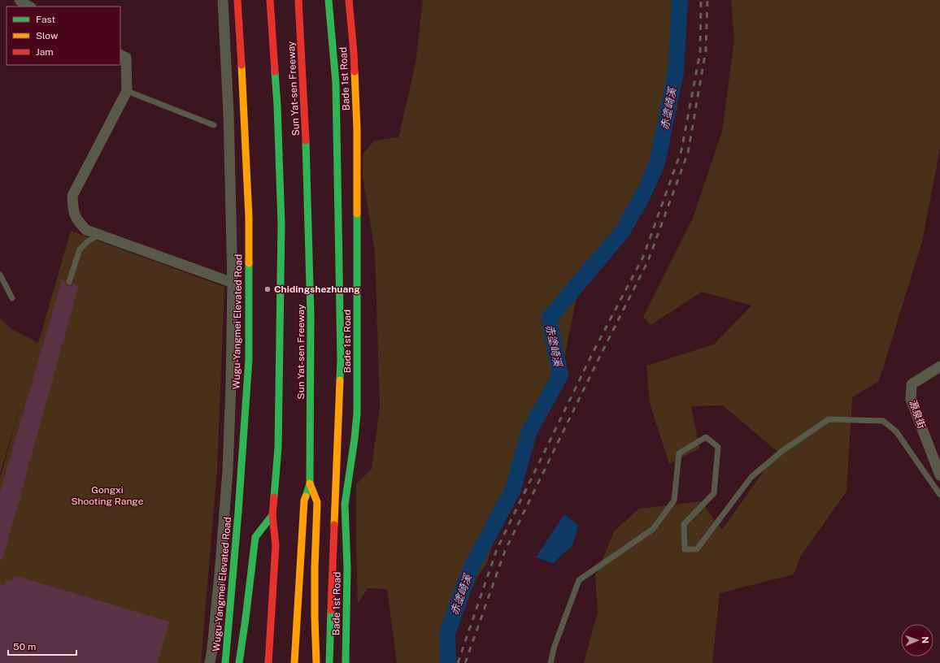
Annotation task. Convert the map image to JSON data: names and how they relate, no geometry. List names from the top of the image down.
{
  "streets": {
    "main road": ["Bade 1st Road", "Sun Yat-sen Freeway", "Wugu-Yangmei Elevated Road"],
    "street": ["源泉街"]
  },
  "water": ["赤塗崎溪"],
  "parks": ["Gongxi Shooting Range"],
  "places": ["Chidingshezhuang"],
  "legend": ["Fast", "Slow", "Jam"],
  "scale_bar": "50 m",
  "north": "right"
}
